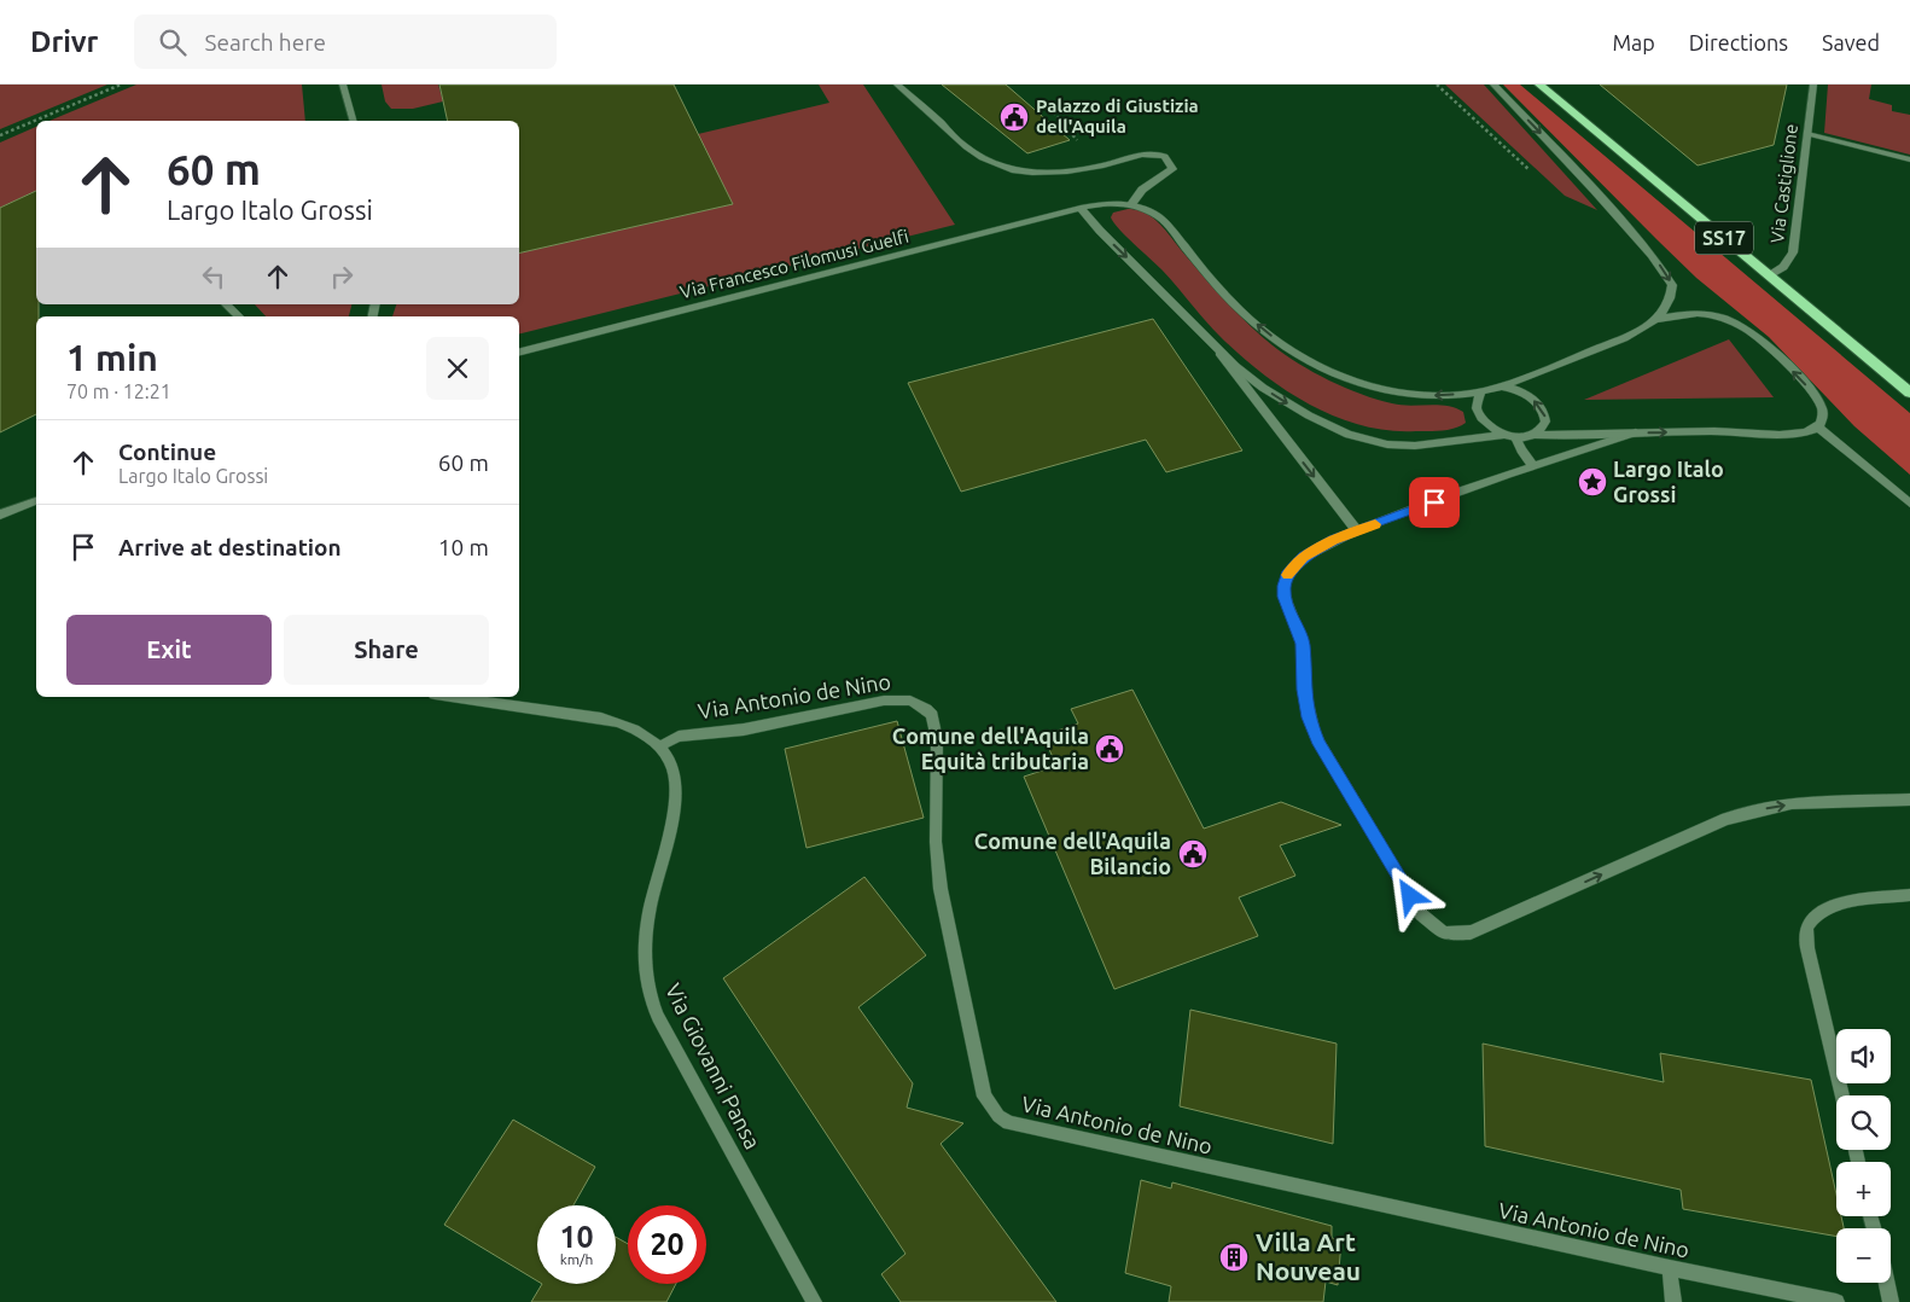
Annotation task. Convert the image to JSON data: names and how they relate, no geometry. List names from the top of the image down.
{
  "streets": {
    "main road": ["SS17"],
    "street": [
      "Via Castiglione",
      "Via Francesco Filomusi Guelfi",
      "Via Antonio de Nino",
      "Via Giovanni Pansa"
    ]
  },
  "crossings": [
    ["Via Castiglione", "SS17"],
    ["Via Antonio de Nino", "Via Giovanni Pansa"]
  ],
  "places": {
    "public building": ["Palazzo di Giustizia dell'Aquila", "Comune dell'Aquila Equità tributaria", "Comune dell'Aquila Bilancio"],
    "place": ["Largo Italo Grossi"],
    "building": ["Villa Art Nouveau"]
  },
  "page": {
    "header": "Drivr",
    "search": "Search here",
    "nav": ["Map", "Directions", "Saved"],
    "turn": ["60 m", "Largo Italo Grossi"],
    "heading": ["1 min", "70 m · 12:21"],
    "list": [
      {
        "name": "Continue",
        "note": "Largo Italo Grossi",
        "value": "60 m"
      },
      {
        "name": "Arrive at destination",
        "value": "10 m"
      }
    ],
    "buttons": ["Exit", "Share"],
    "map_buttons": ["+", "−"],
    "speed": "10 km/h",
    "limit": "20"
  }
}
